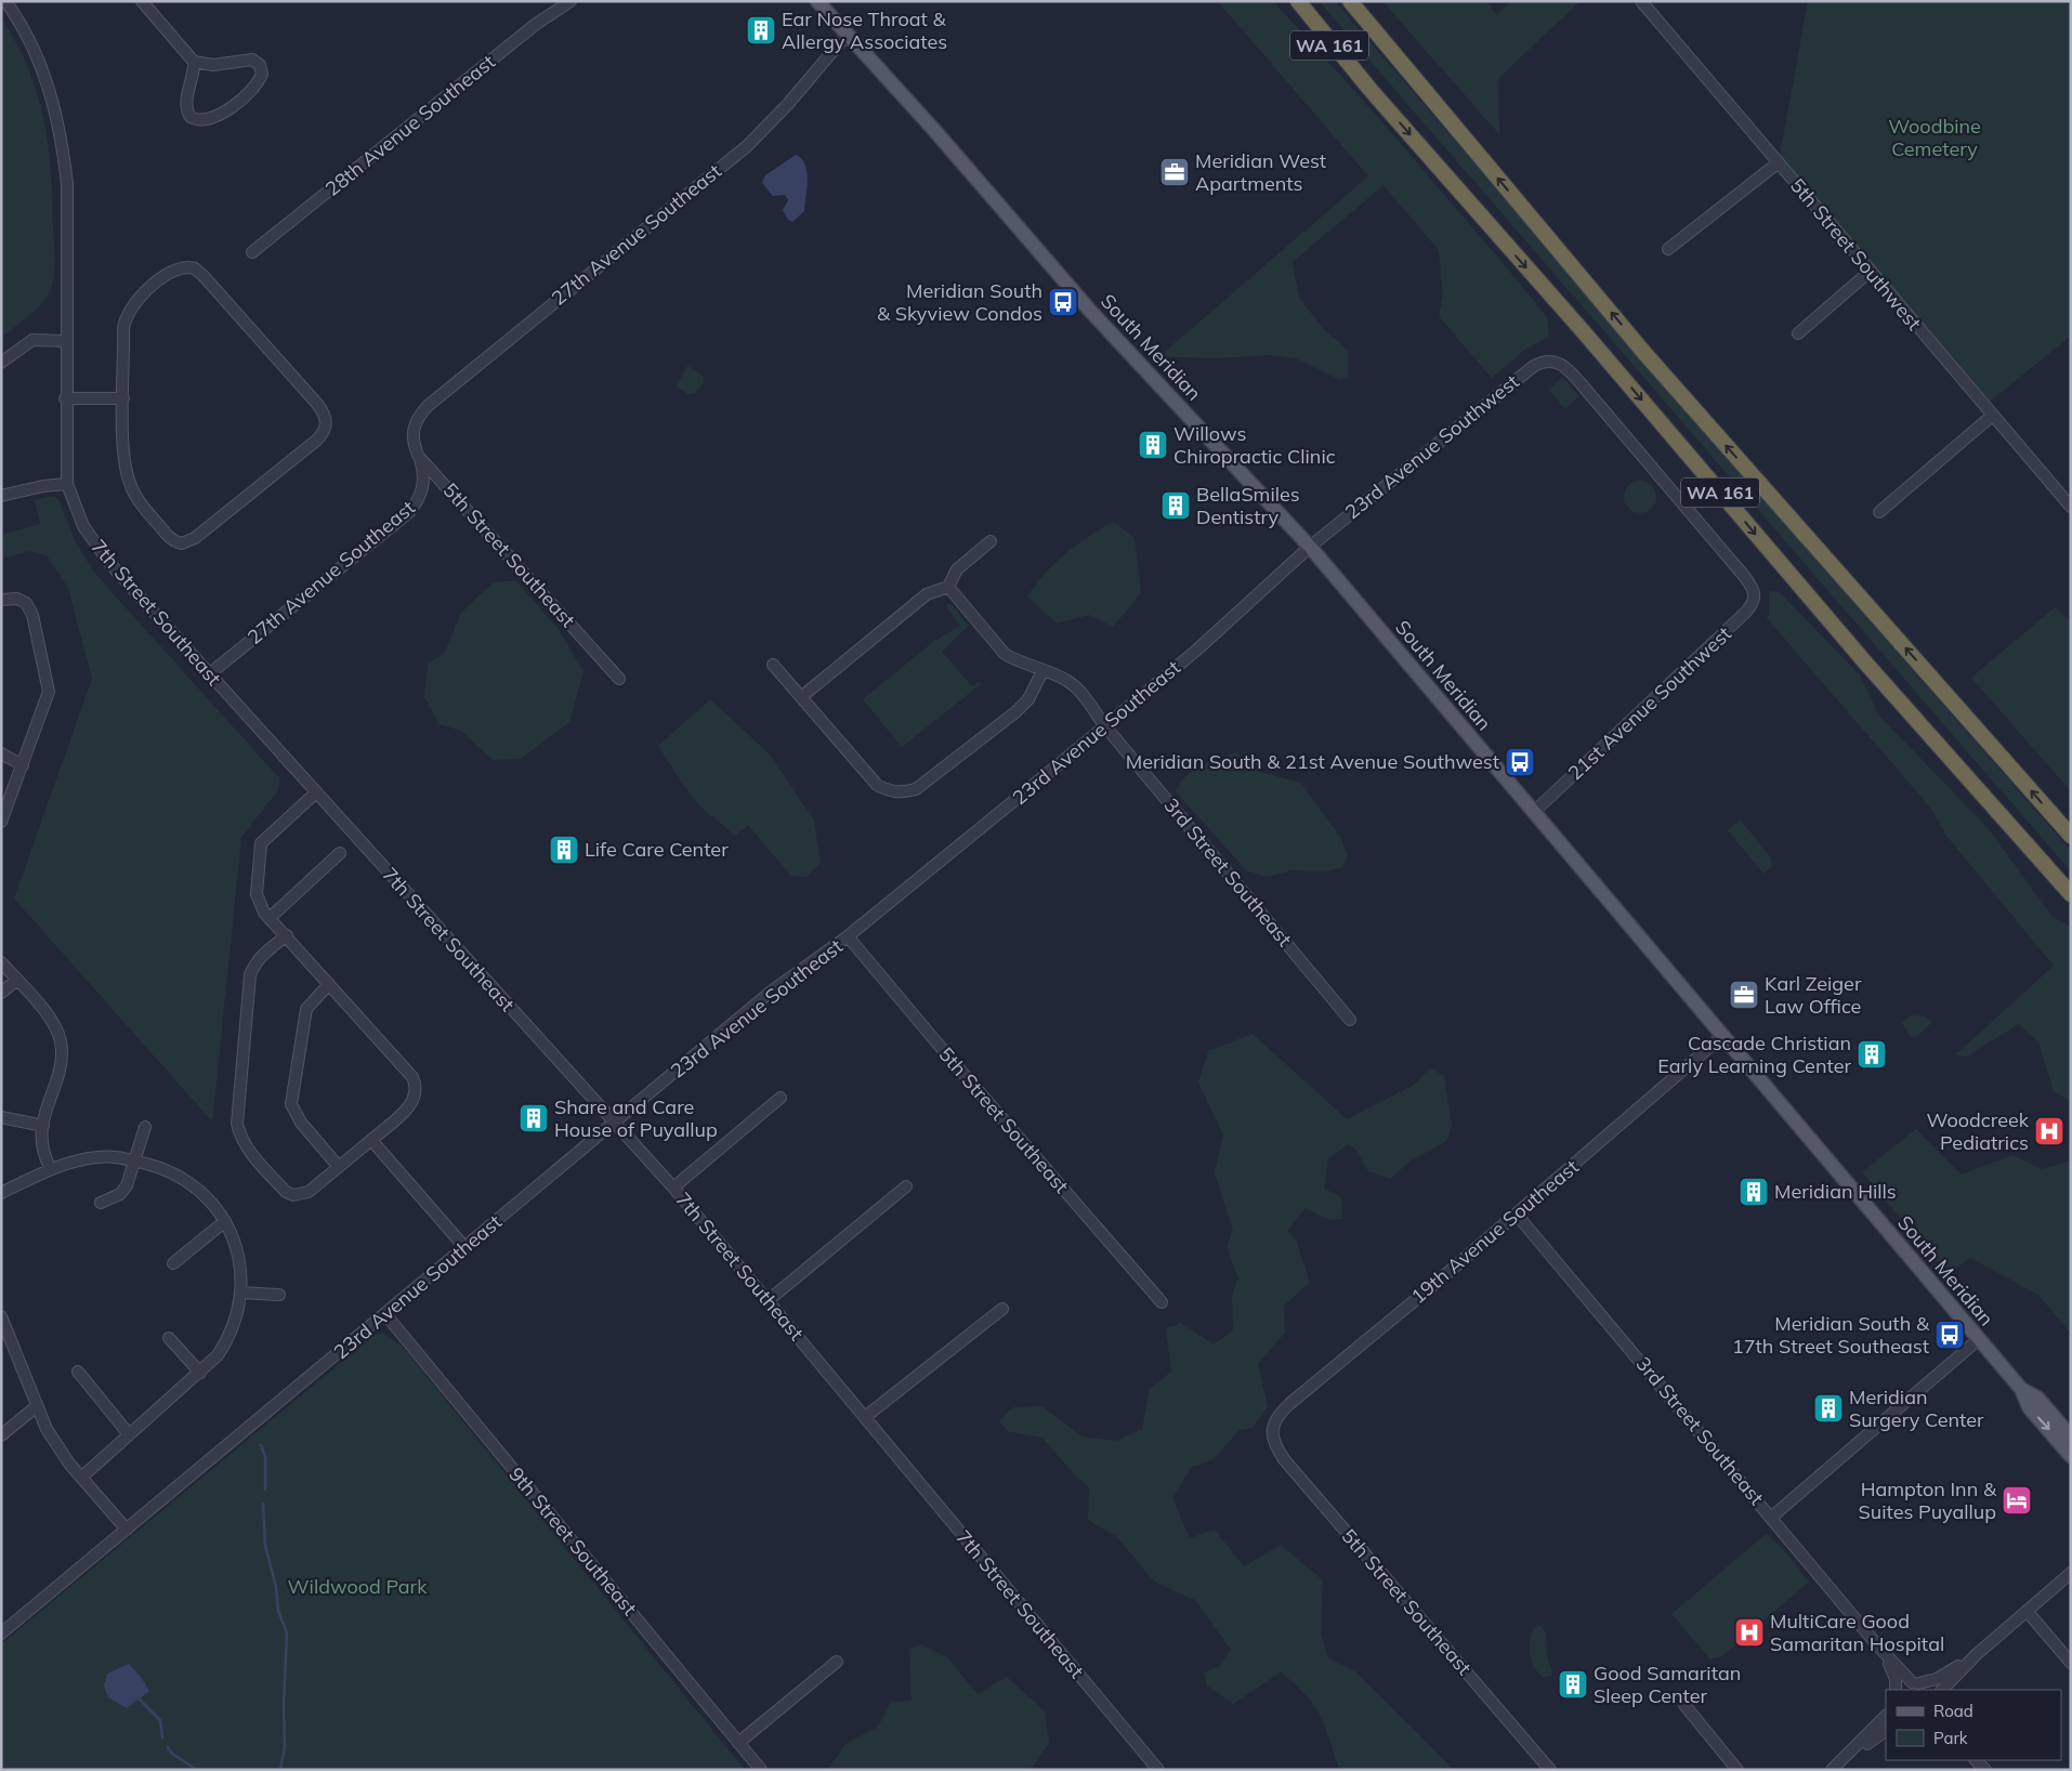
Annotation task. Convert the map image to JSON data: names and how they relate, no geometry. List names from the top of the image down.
{
  "streets": {
    "highway": ["WA 161"],
    "main road": ["South Meridian"],
    "street": [
      "28th Avenue Southeast",
      "27th Avenue Southeast",
      "5th Street Southwest",
      "23rd Avenue Southwest",
      "5th Street Southeast",
      "7th Street Southeast",
      "21st Avenue Southwest",
      "23rd Avenue Southeast",
      "3rd Street Southeast",
      "19th Avenue Southeast",
      "9th Street Southeast"
    ]
  },
  "crossings": [
    ["27th Avenue Southeast", "South Meridian"],
    ["27th Avenue Southeast", "5th Street Southeast"],
    ["27th Avenue Southeast", "7th Street Southeast"],
    ["South Meridian", "23rd Avenue Southwest"],
    ["South Meridian", "21st Avenue Southwest"],
    ["South Meridian", "23rd Avenue Southeast"],
    ["South Meridian", "19th Avenue Southeast"],
    ["23rd Avenue Southwest", "21st Avenue Southwest"],
    ["23rd Avenue Southwest", "23rd Avenue Southeast"],
    ["5th Street Southeast", "23rd Avenue Southeast"],
    ["5th Street Southeast", "19th Avenue Southeast"],
    ["7th Street Southeast", "23rd Avenue Southeast"],
    ["23rd Avenue Southeast", "3rd Street Southeast"],
    ["23rd Avenue Southeast", "9th Street Southeast"],
    ["3rd Street Southeast", "19th Avenue Southeast"]
  ],
  "parks": ["Woodbine Cemetery", "Wildwood Park"],
  "places": {
    "building": [
      "Ear Nose Throat & Allergy Associates",
      "Willows Chiropractic Clinic",
      "BellaSmiles Dentistry",
      "Life Care Center",
      "Cascade Christian Early Learning Center",
      "Share and Care House of Puyallup",
      "Meridian Hills",
      "Meridian Surgery Center",
      "Good Samaritan Sleep Center"
    ],
    "office": ["Meridian West Apartments", "Karl Zeiger Law Office"],
    "bus stop": ["Meridian South & Skyview Condos", "Meridian South & 21st Avenue Southwest", "Meridian South & 17th Street Southeast"],
    "hospital": ["Woodcreek Pediatrics", "MultiCare Good Samaritan Hospital"],
    "hotel": ["Hampton Inn & Suites Puyallup"]
  },
  "legend": ["Road", "Park"]
}
